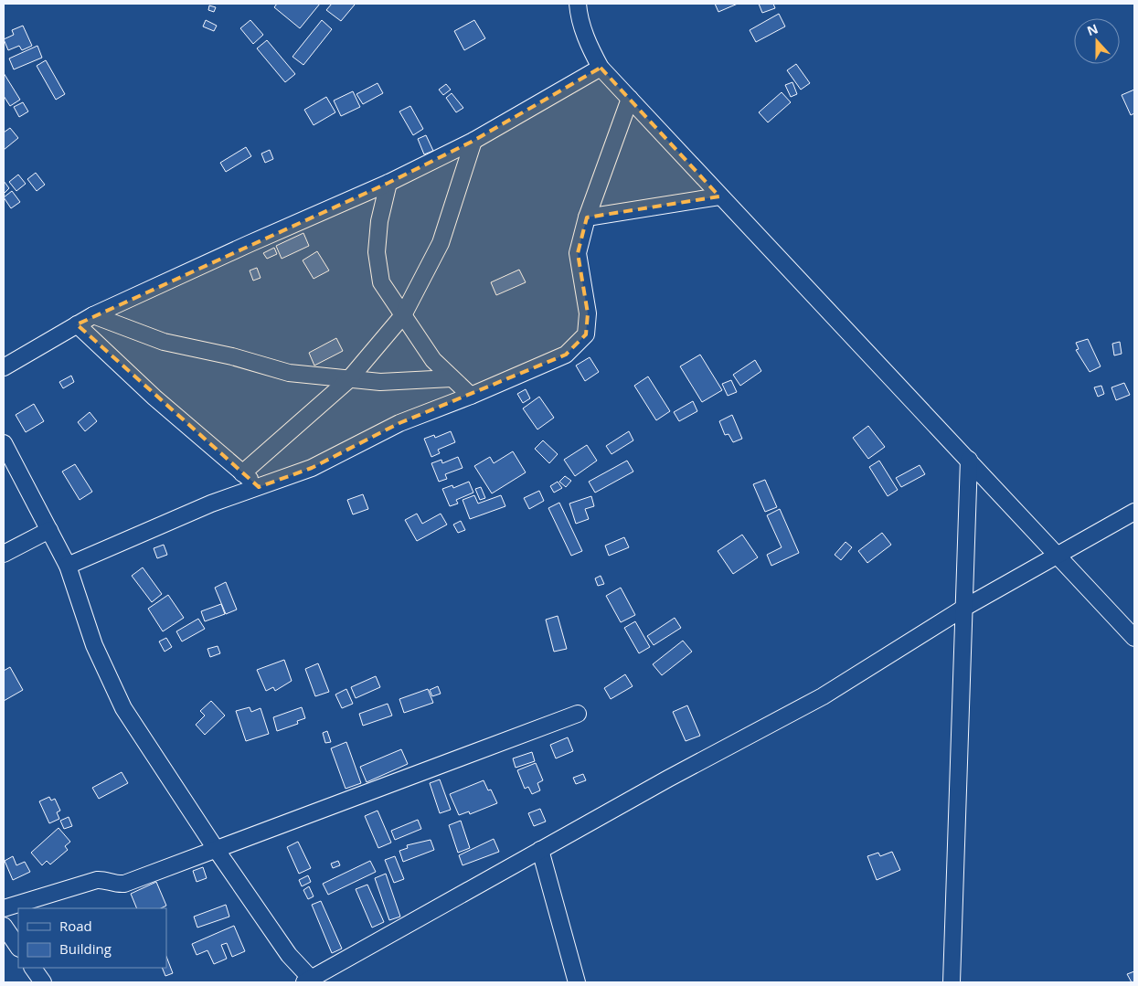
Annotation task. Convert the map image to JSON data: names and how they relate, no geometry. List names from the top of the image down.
{
  "legend": ["Road", "Building"],
  "north": "top"
}
